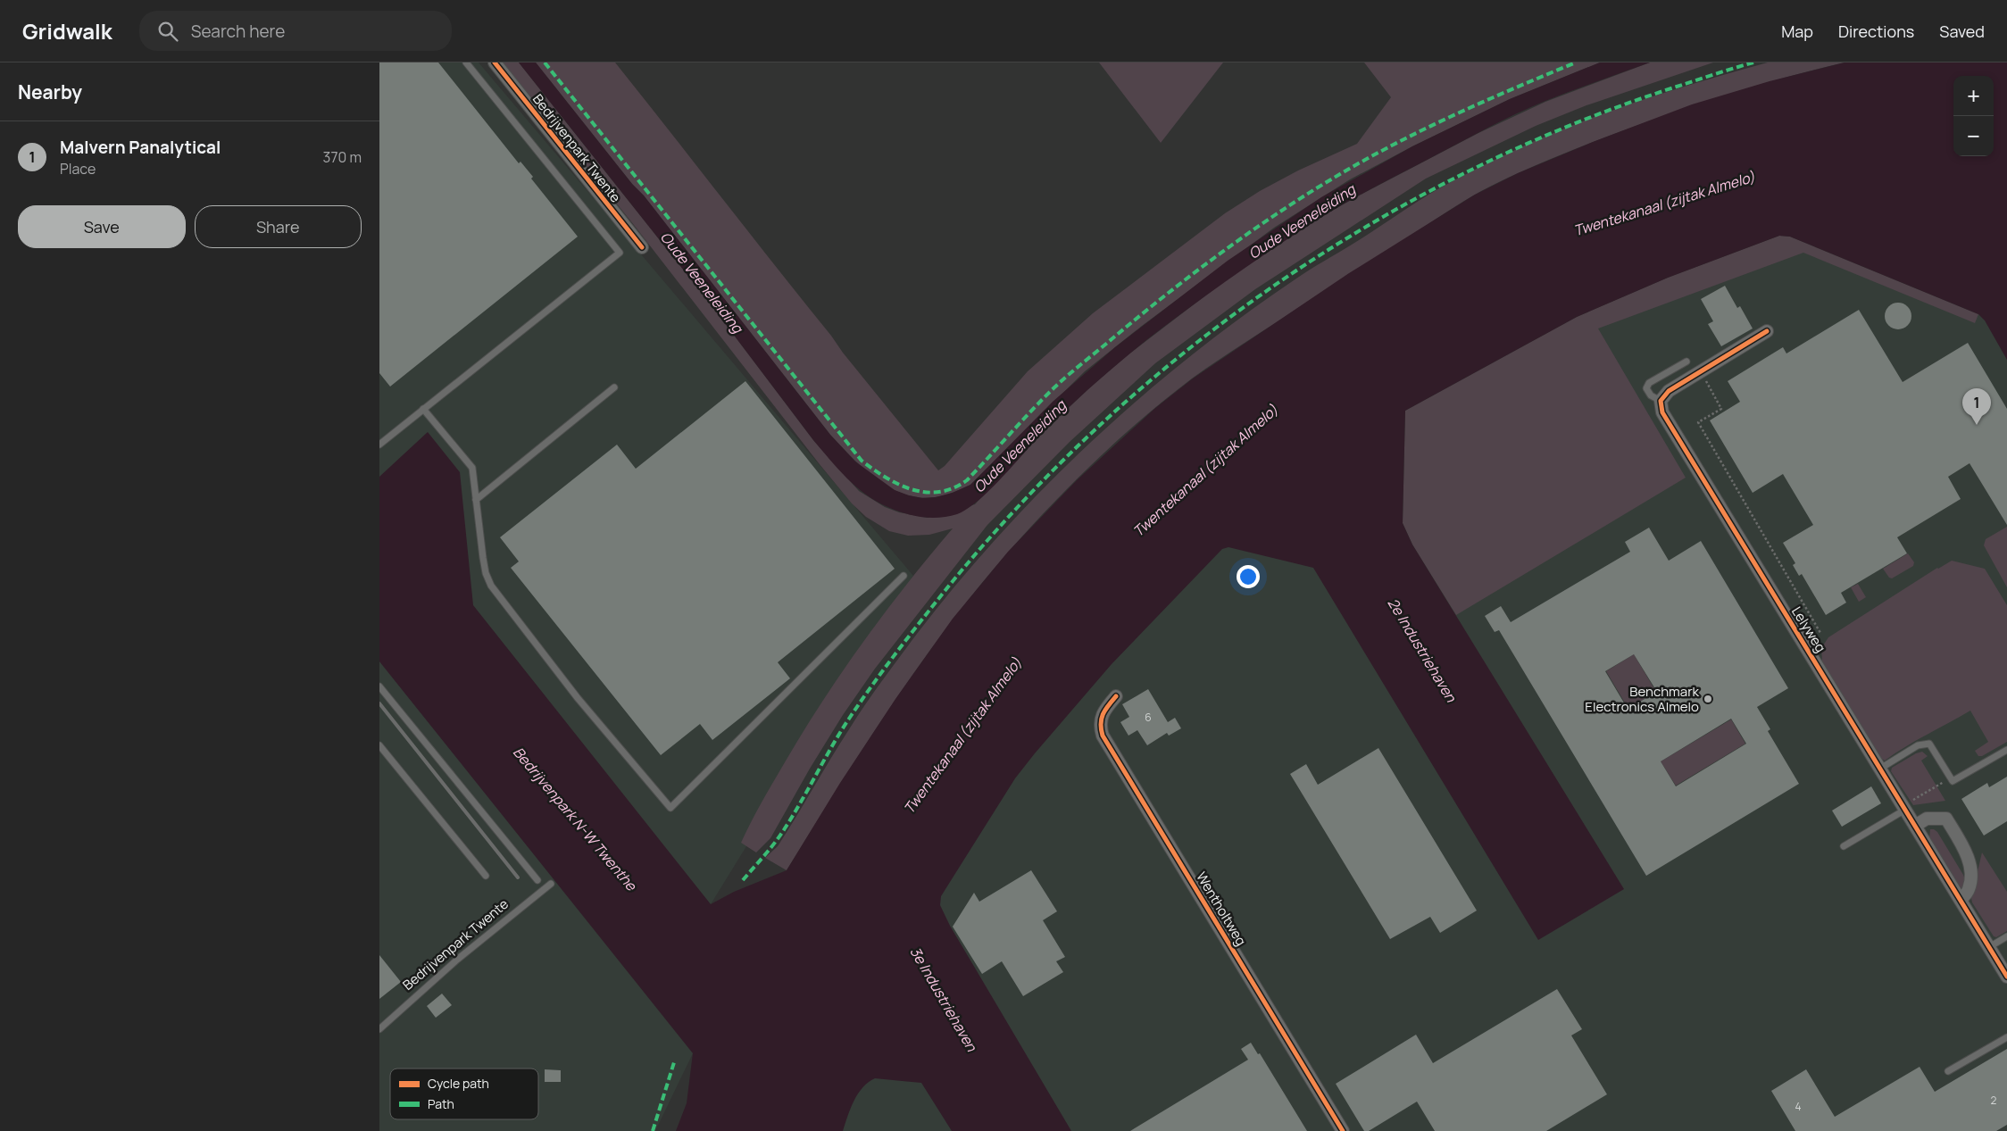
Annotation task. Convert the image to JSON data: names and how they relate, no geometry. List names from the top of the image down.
{
  "streets": {
    "street": ["Bedrijvenpark Twente", "Lelyweg", "Wentholtweg"]
  },
  "water": [
    "Twentekanaal (zijtak Almelo)",
    "Oude Veeneleiding",
    "2e Industriehaven",
    "Bedrijvenpark N-W Twenthe",
    "3e Industriehaven"
  ],
  "places": ["Benchmark Electronics Almelo"],
  "house_numbers": ["6", "2", "4"],
  "legend": ["Cycle path", "Path"],
  "page": {
    "header": "Gridwalk",
    "search": "Search here",
    "nav": ["Map", "Directions", "Saved"],
    "heading": "Nearby",
    "map_buttons": ["+", "−"],
    "list": [
      {
        "mark": "1",
        "name": "Malvern Panalytical",
        "note": "Place",
        "value": "370 m"
      }
    ],
    "buttons": ["Save", "Share"],
    "pins": "1"
  }
}
